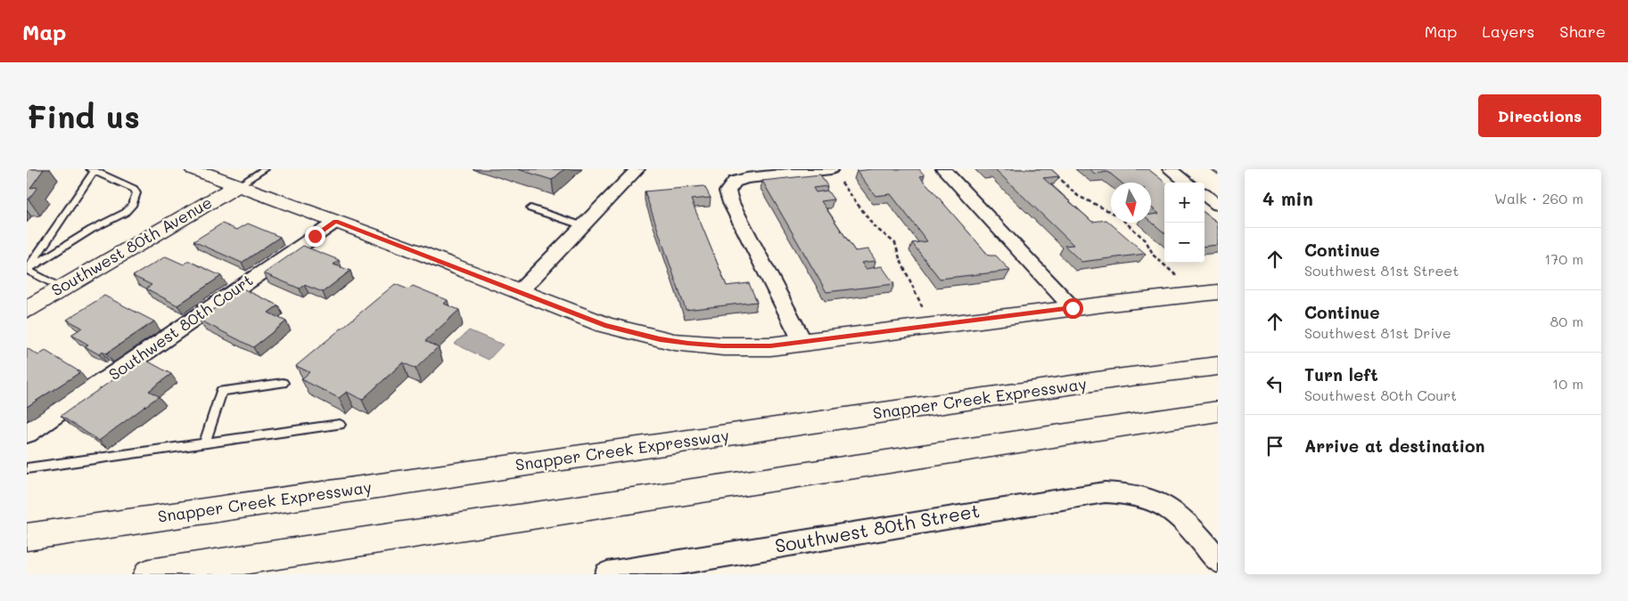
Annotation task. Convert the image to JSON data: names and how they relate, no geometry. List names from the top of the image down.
{
  "streets": {
    "main road": ["Southwest 80th Avenue", "Snapper Creek Expressway"],
    "street": ["Southwest 80th Court", "Southwest 80th Street"]
  },
  "north": "bottom",
  "page": {
    "header": "Map",
    "nav": ["Map", "Layers", "Share"],
    "buttons": "Directions",
    "title": "Find us",
    "heading": ["4 min", "Walk · 260 m"],
    "map_buttons": ["+", "−"],
    "list": [
      ["Continue", "Southwest 81st Street", "170 m"],
      ["Continue", "Southwest 81st Drive", "80 m"],
      ["Turn left", "Southwest 80th Court", "10 m"],
      "Arrive at destination"
    ]
  }
}
